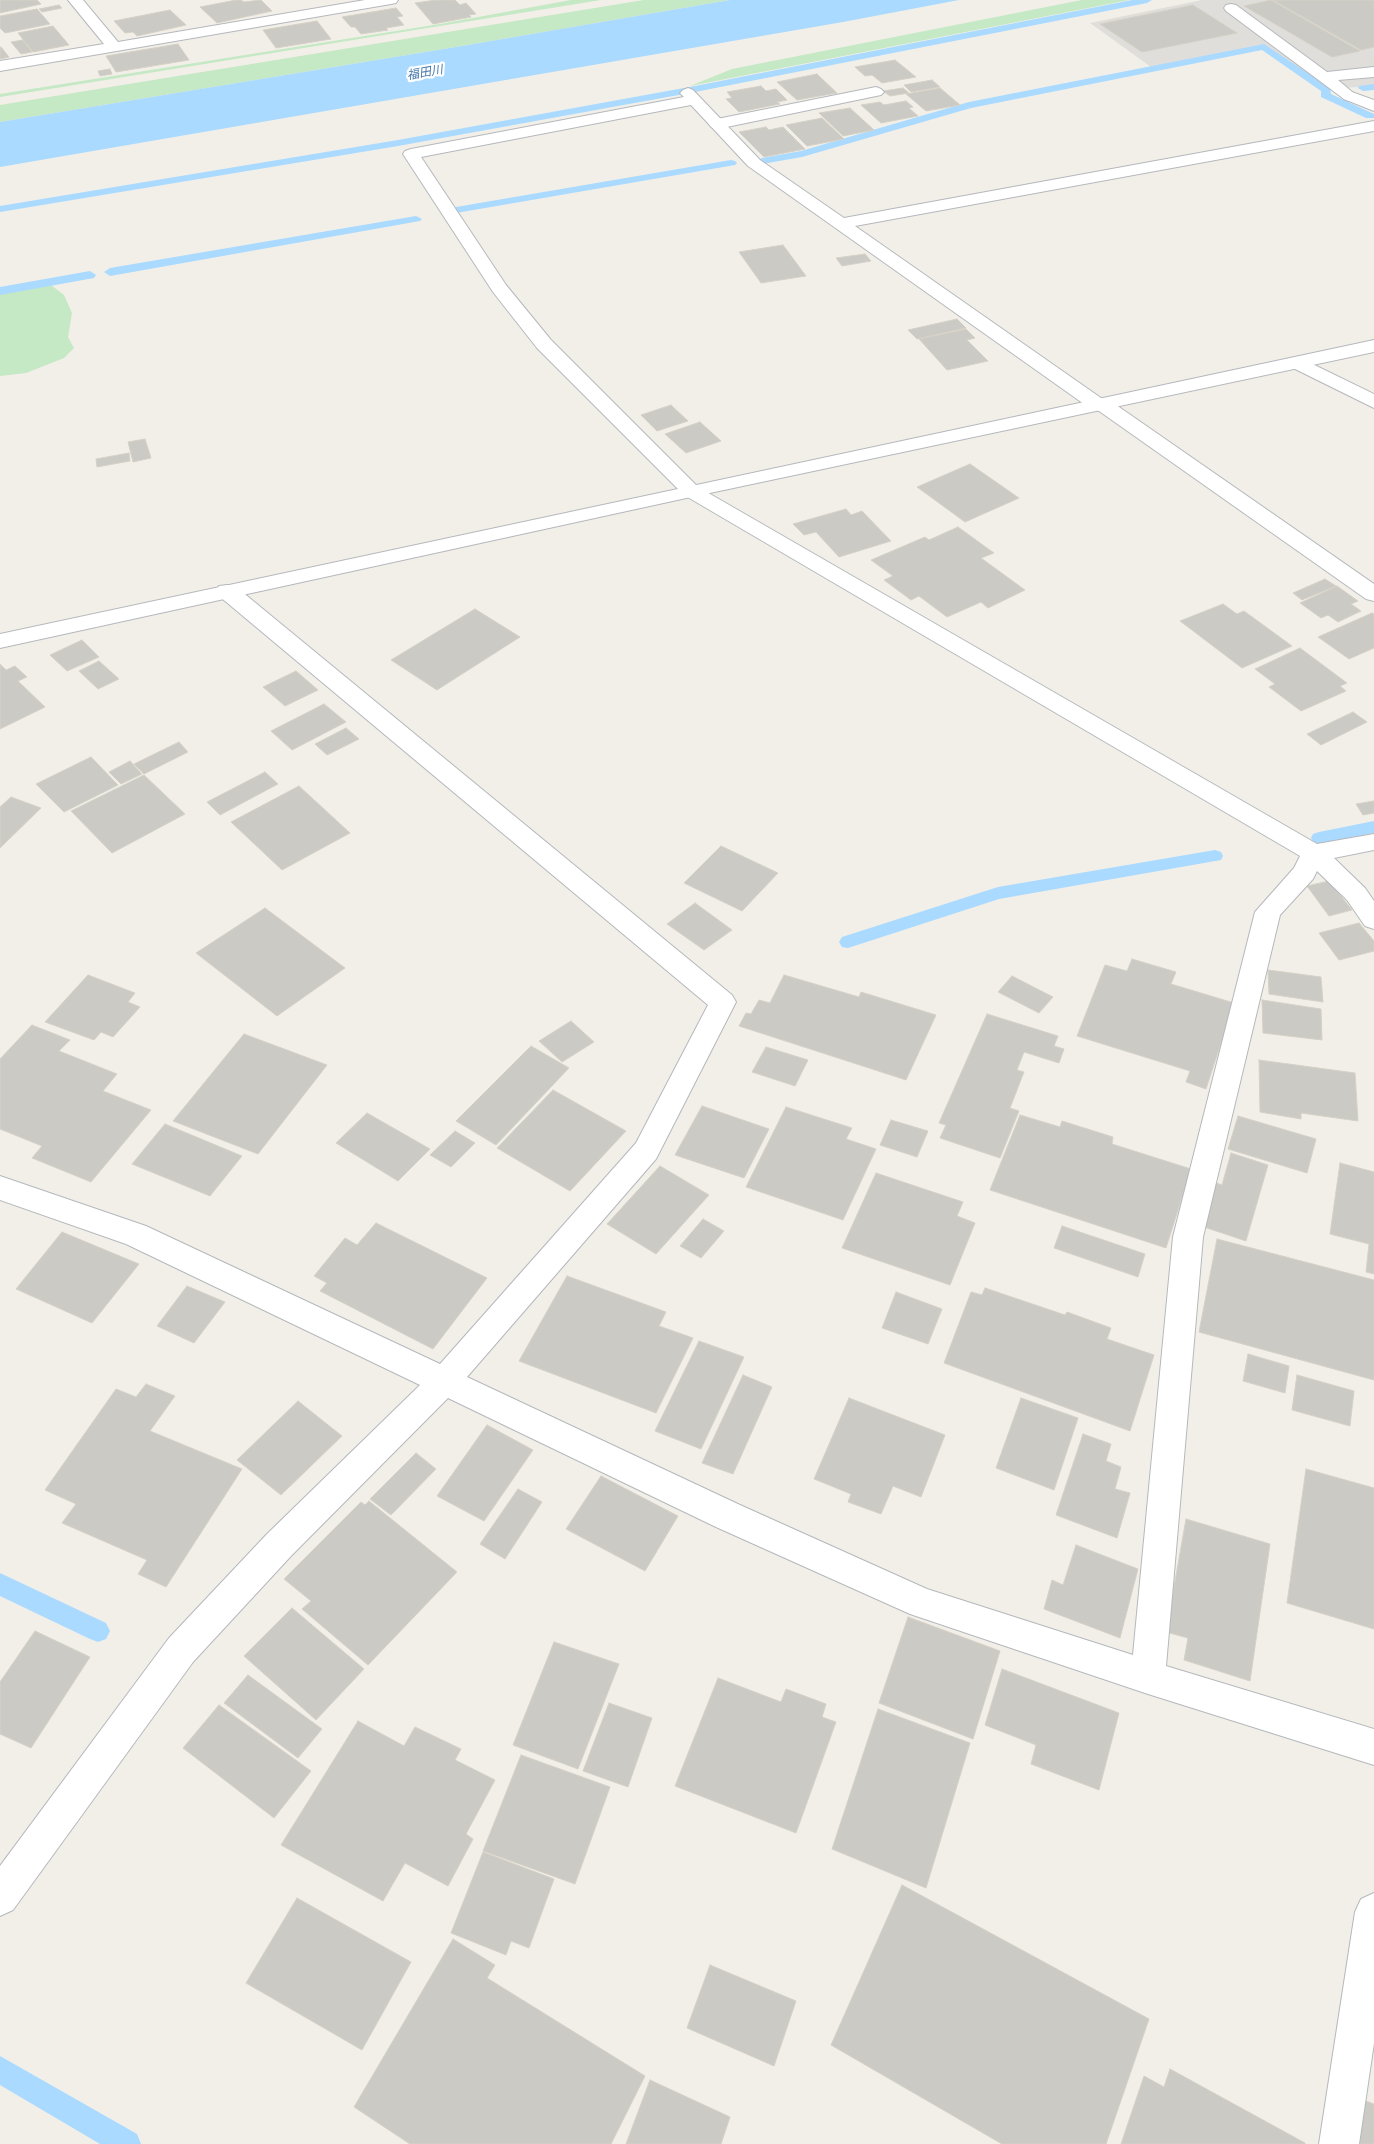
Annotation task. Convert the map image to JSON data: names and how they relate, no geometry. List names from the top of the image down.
{
  "water": ["福田川"]
}
